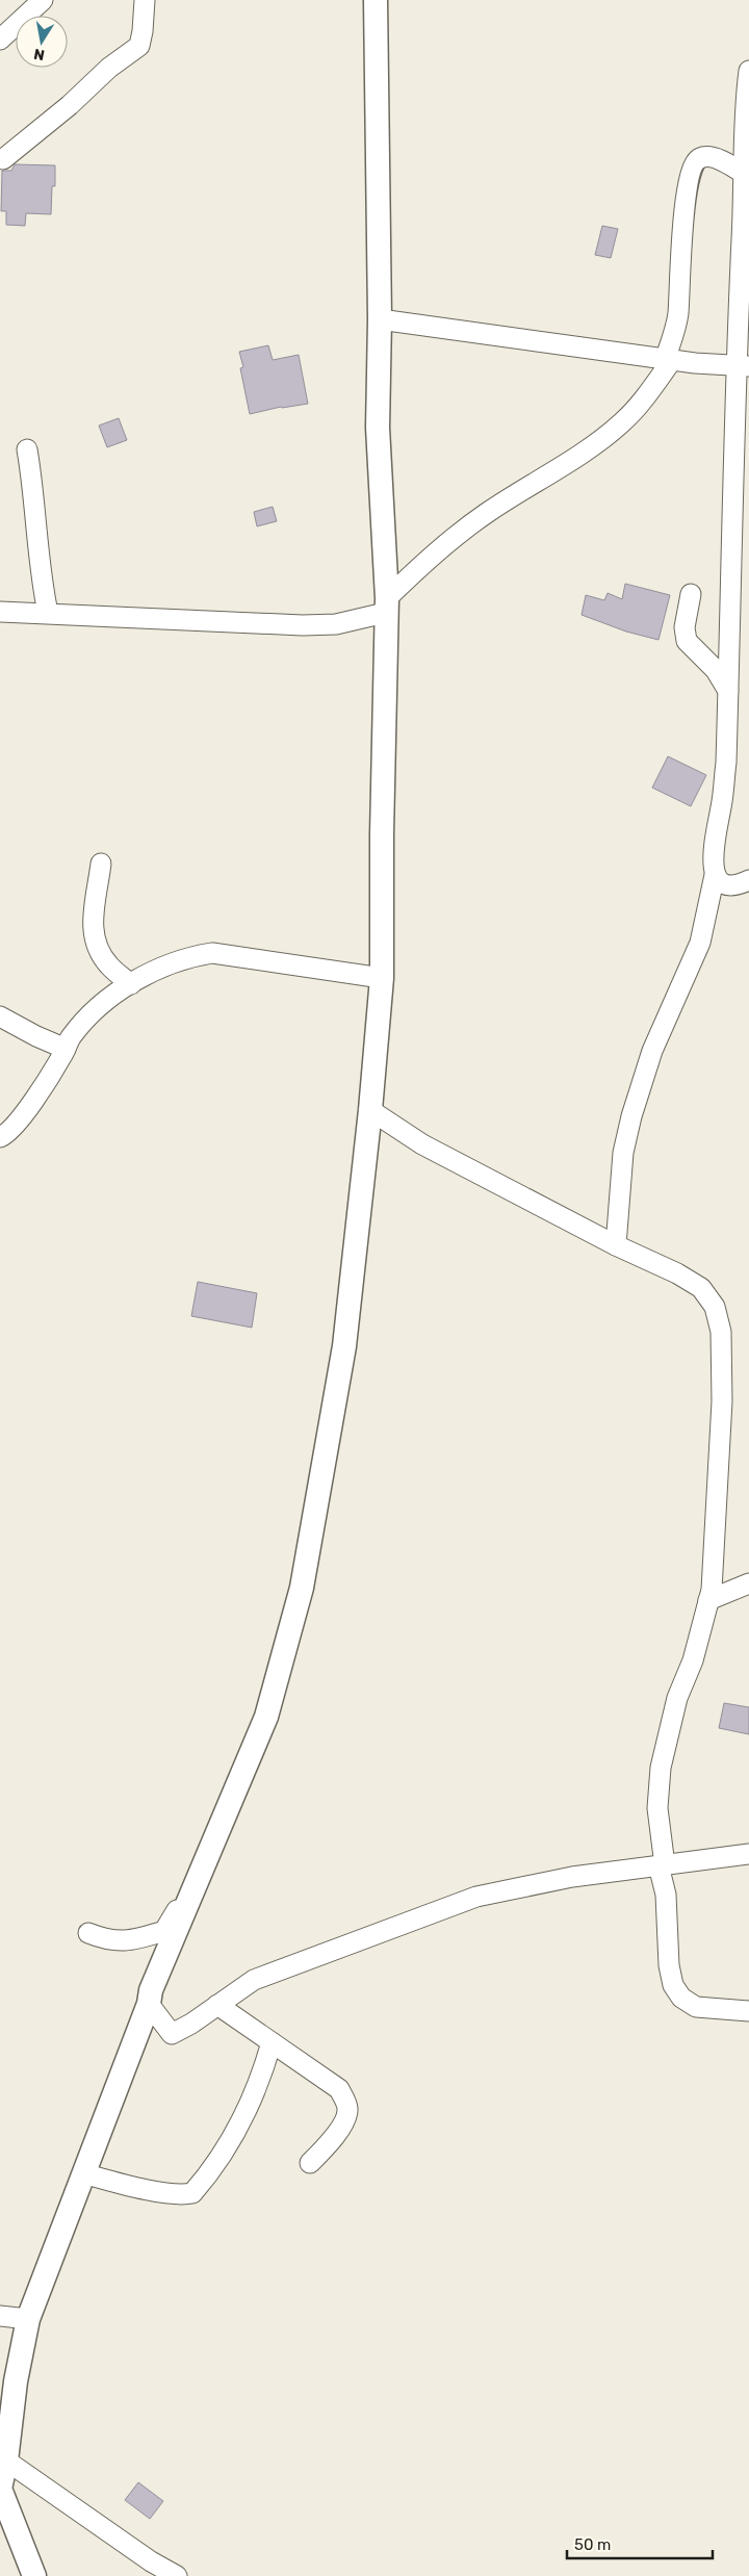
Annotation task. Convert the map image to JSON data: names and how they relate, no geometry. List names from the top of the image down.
{
  "scale_bar": "50 m",
  "north": "bottom"
}
